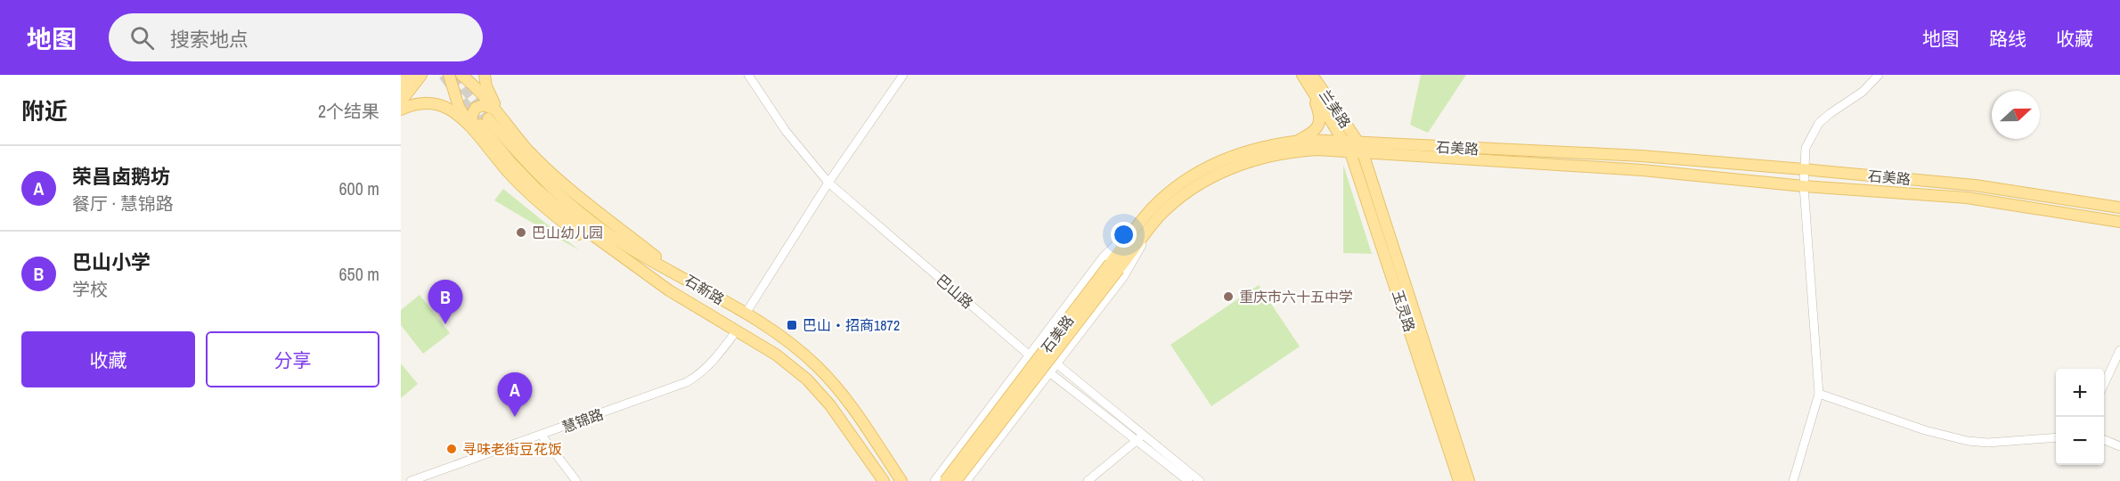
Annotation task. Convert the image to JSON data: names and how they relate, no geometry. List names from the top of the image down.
{
  "streets": {
    "main road": [
      "兰美路",
      "石美路",
      "石新路",
      "玉灵路"
    ],
    "street": ["巴山路", "慧锦路"]
  },
  "crossings": [
    ["兰美路", "石美路"],
    ["兰美路", "玉灵路"],
    ["石美路", "玉灵路"],
    ["石新路", "慧锦路"]
  ],
  "places": {
    "other": ["巴山幼儿园", "重庆市六十五中学", "寻味老街豆花饭"],
    "transit": ["巴山‧招商1872"]
  },
  "north": "right",
  "page": {
    "header": "地图",
    "search": "搜索地点",
    "nav": ["地图", "路线", "收藏"],
    "heading": ["附近", "2个结果"],
    "list": [
      {
        "mark": "A",
        "name": "荣昌卤鹅坊",
        "note": "餐厅 · 慧锦路",
        "value": "600 m"
      },
      {
        "mark": "B",
        "name": "巴山小学",
        "note": "学校",
        "value": "650 m"
      }
    ],
    "pins": ["B", "A"],
    "buttons": ["收藏", "分享"],
    "map_buttons": ["+", "−"]
  }
}
